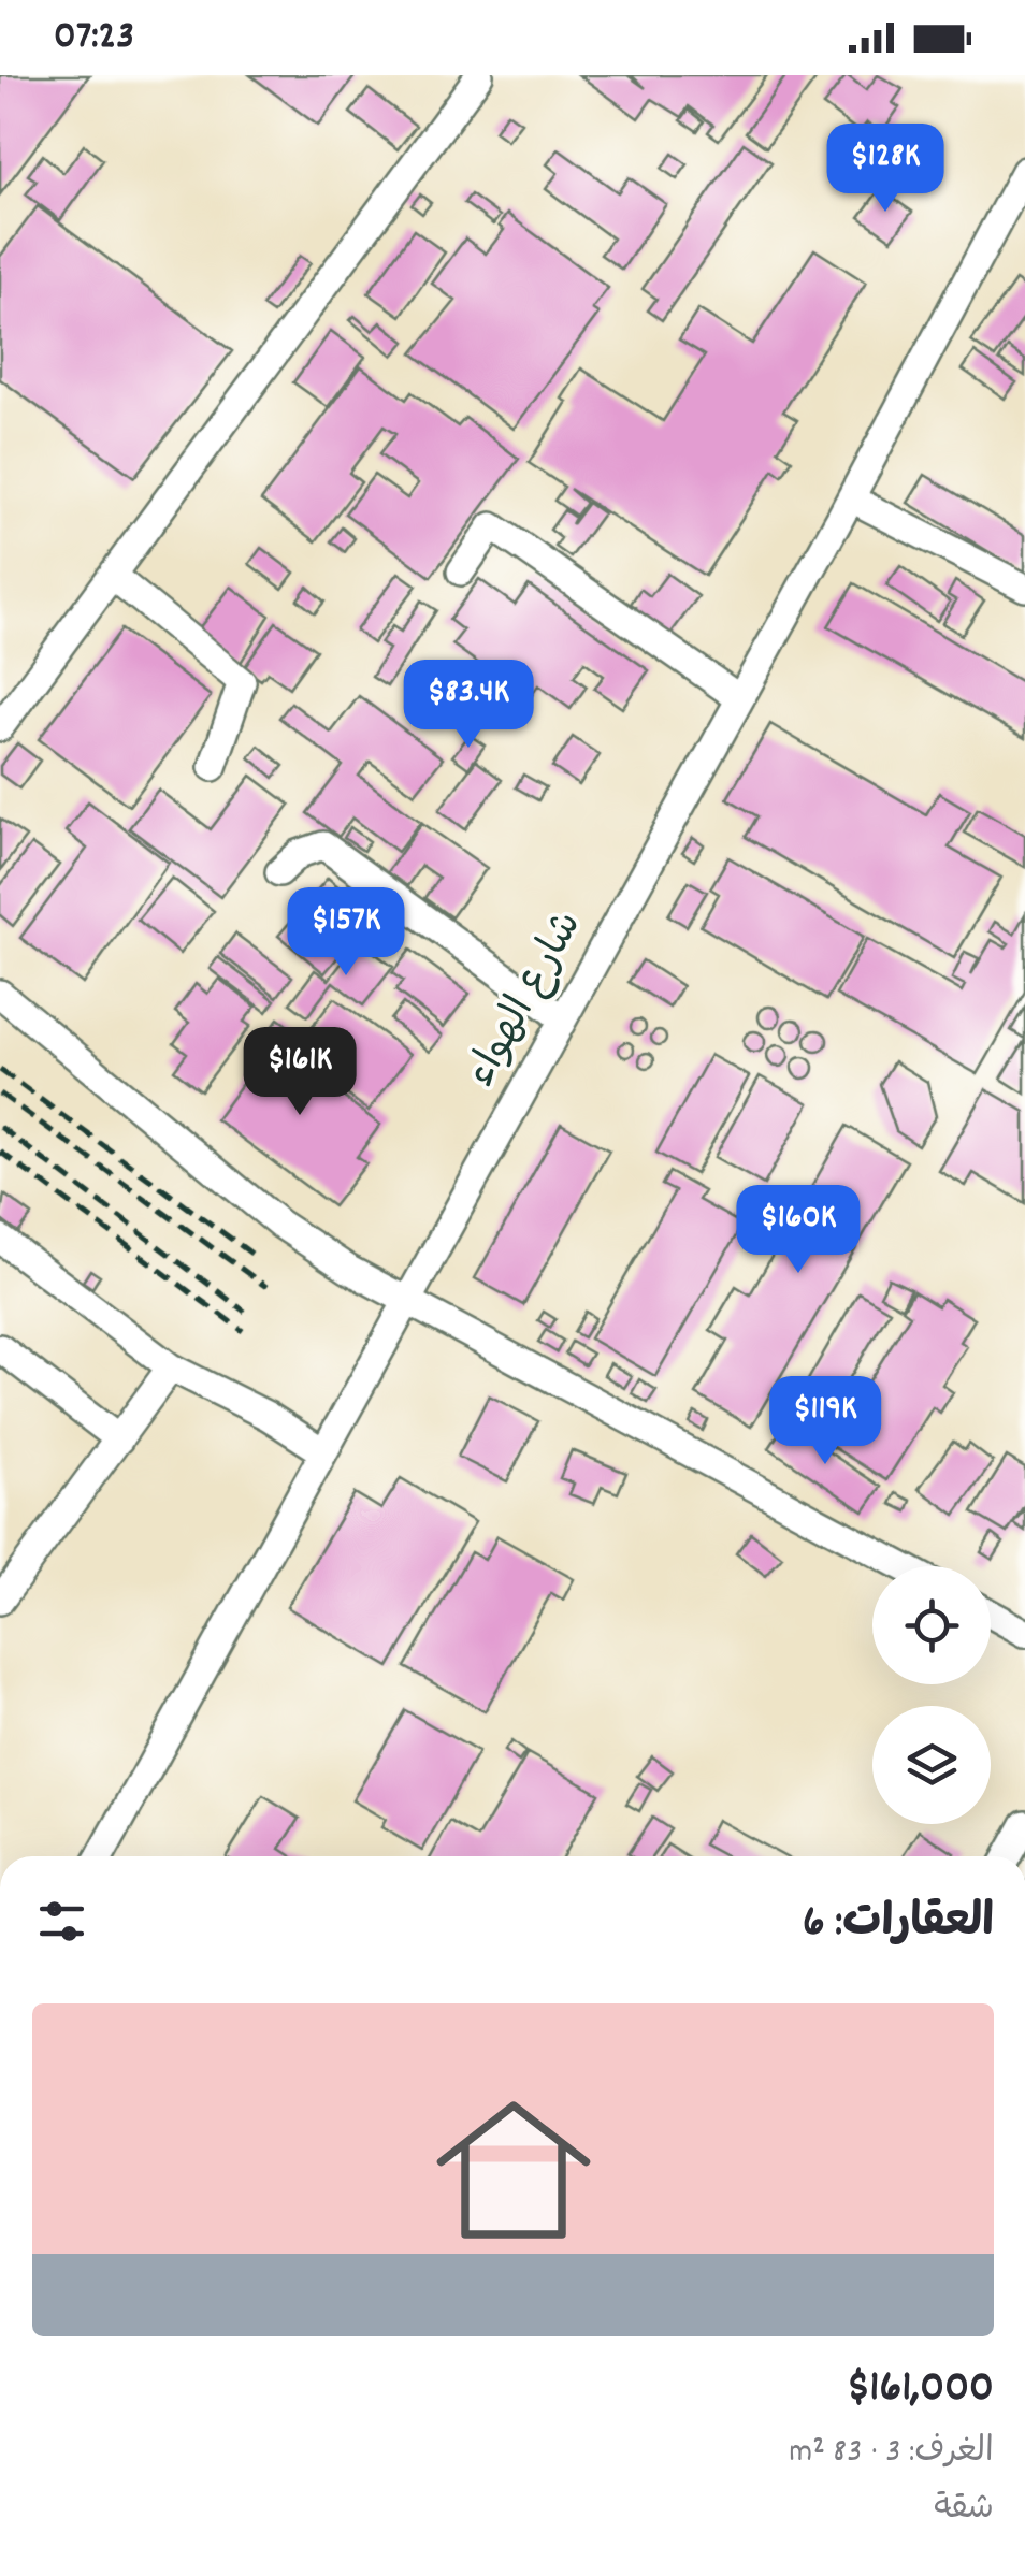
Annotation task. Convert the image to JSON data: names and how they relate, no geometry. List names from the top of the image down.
{
  "streets": {
    "street": ["شارع الهواء"]
  },
  "page": {
    "status": "07:23",
    "price": [
      "$128K",
      "$83.4K",
      "$157K",
      "$161K",
      "$160K",
      "$119K"
    ],
    "heading": "العقارات: 6",
    "list": [
      {
        "name": "$161,000",
        "note": "الغرف: 3 · 83 m² · شقة"
      }
    ]
  }
}
